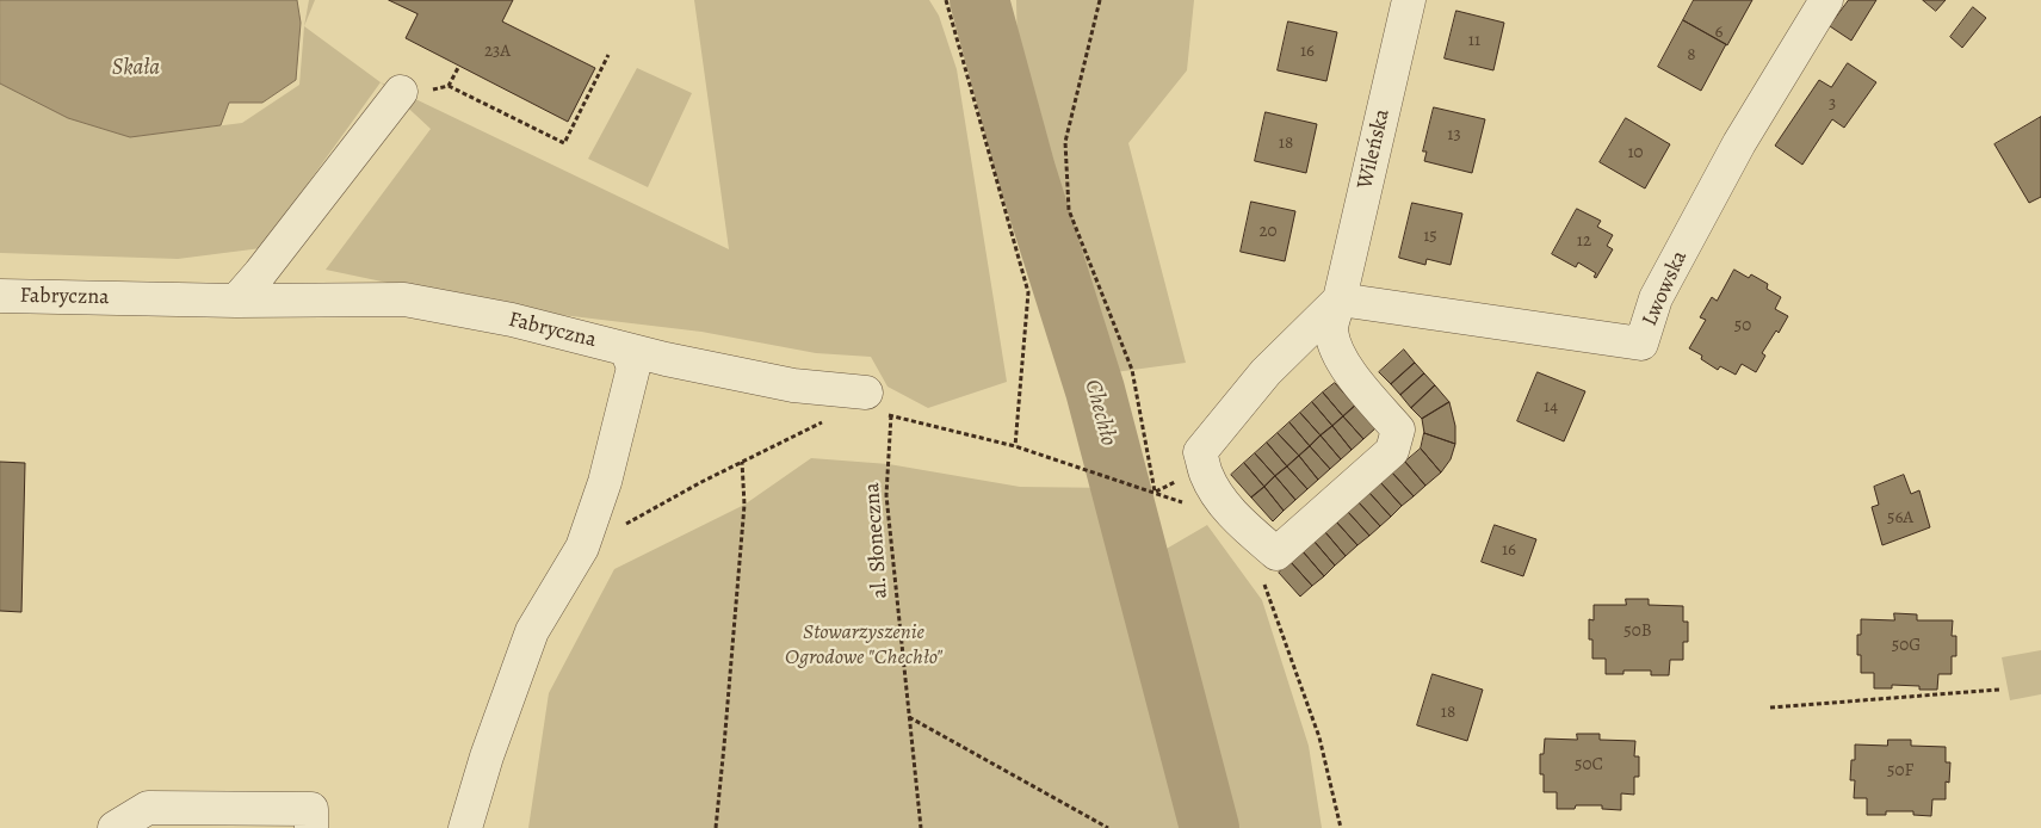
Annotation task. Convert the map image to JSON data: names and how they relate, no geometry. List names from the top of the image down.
{
  "streets": {
    "street": ["Wileńska", "Lwowska", "Fabryczna"],
    "path": ["al. Słoneczna"]
  },
  "crossings": [
    ["Wileńska", "Lwowska"]
  ],
  "water": ["Skała", "Chechło"],
  "parks": ["Stowarzyszenie Ogrodowe \"Chechło\""],
  "house_numbers": [
    "6",
    "11",
    "23A",
    "16",
    "8",
    "3",
    "13",
    "18",
    "10",
    "20",
    "15",
    "12",
    "50",
    "14",
    "56A",
    "16",
    "50B",
    "50G",
    "18",
    "50C",
    "50F"
  ]
}
